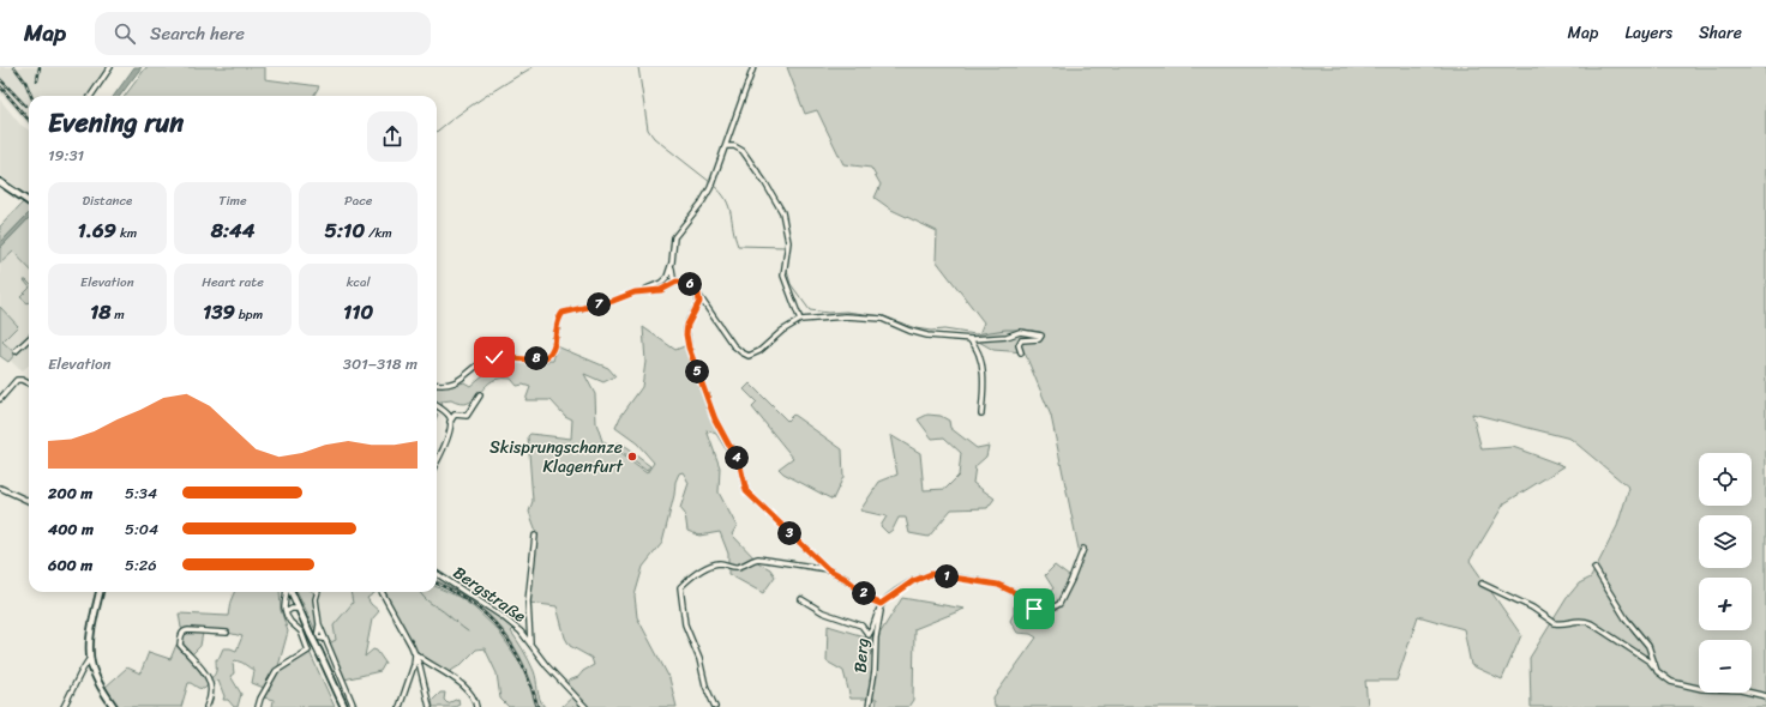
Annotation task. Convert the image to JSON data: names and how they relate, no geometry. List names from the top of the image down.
{
  "streets": {
    "street": ["Bergstraße", "Berg"]
  },
  "places": ["Skisprungschanze Klagenfurt"],
  "page": {
    "header": "Map",
    "search": "Search here",
    "nav": ["Map", "Layers", "Share"],
    "heading": ["Evening run", "19:31"],
    "stats": [
      ["Distance", "1.69 km"],
      ["Time", "8:44"],
      ["Pace", "5:10 /km"],
      ["Elevation", "18 m"],
      ["Heart rate", "139 bpm"],
      ["kcal", "110"]
    ],
    "pins": [
      "6",
      "7",
      "8",
      "5",
      "4",
      "3",
      "1",
      "2"
    ],
    "chart": ["Elevation", "301–318 m"],
    "map_buttons": ["+", "−"],
    "list": [
      {
        "name": "200 m",
        "note": "5:34"
      },
      {
        "name": "400 m",
        "note": "5:04"
      },
      {
        "name": "600 m",
        "note": "5:26"
      }
    ]
  }
}
